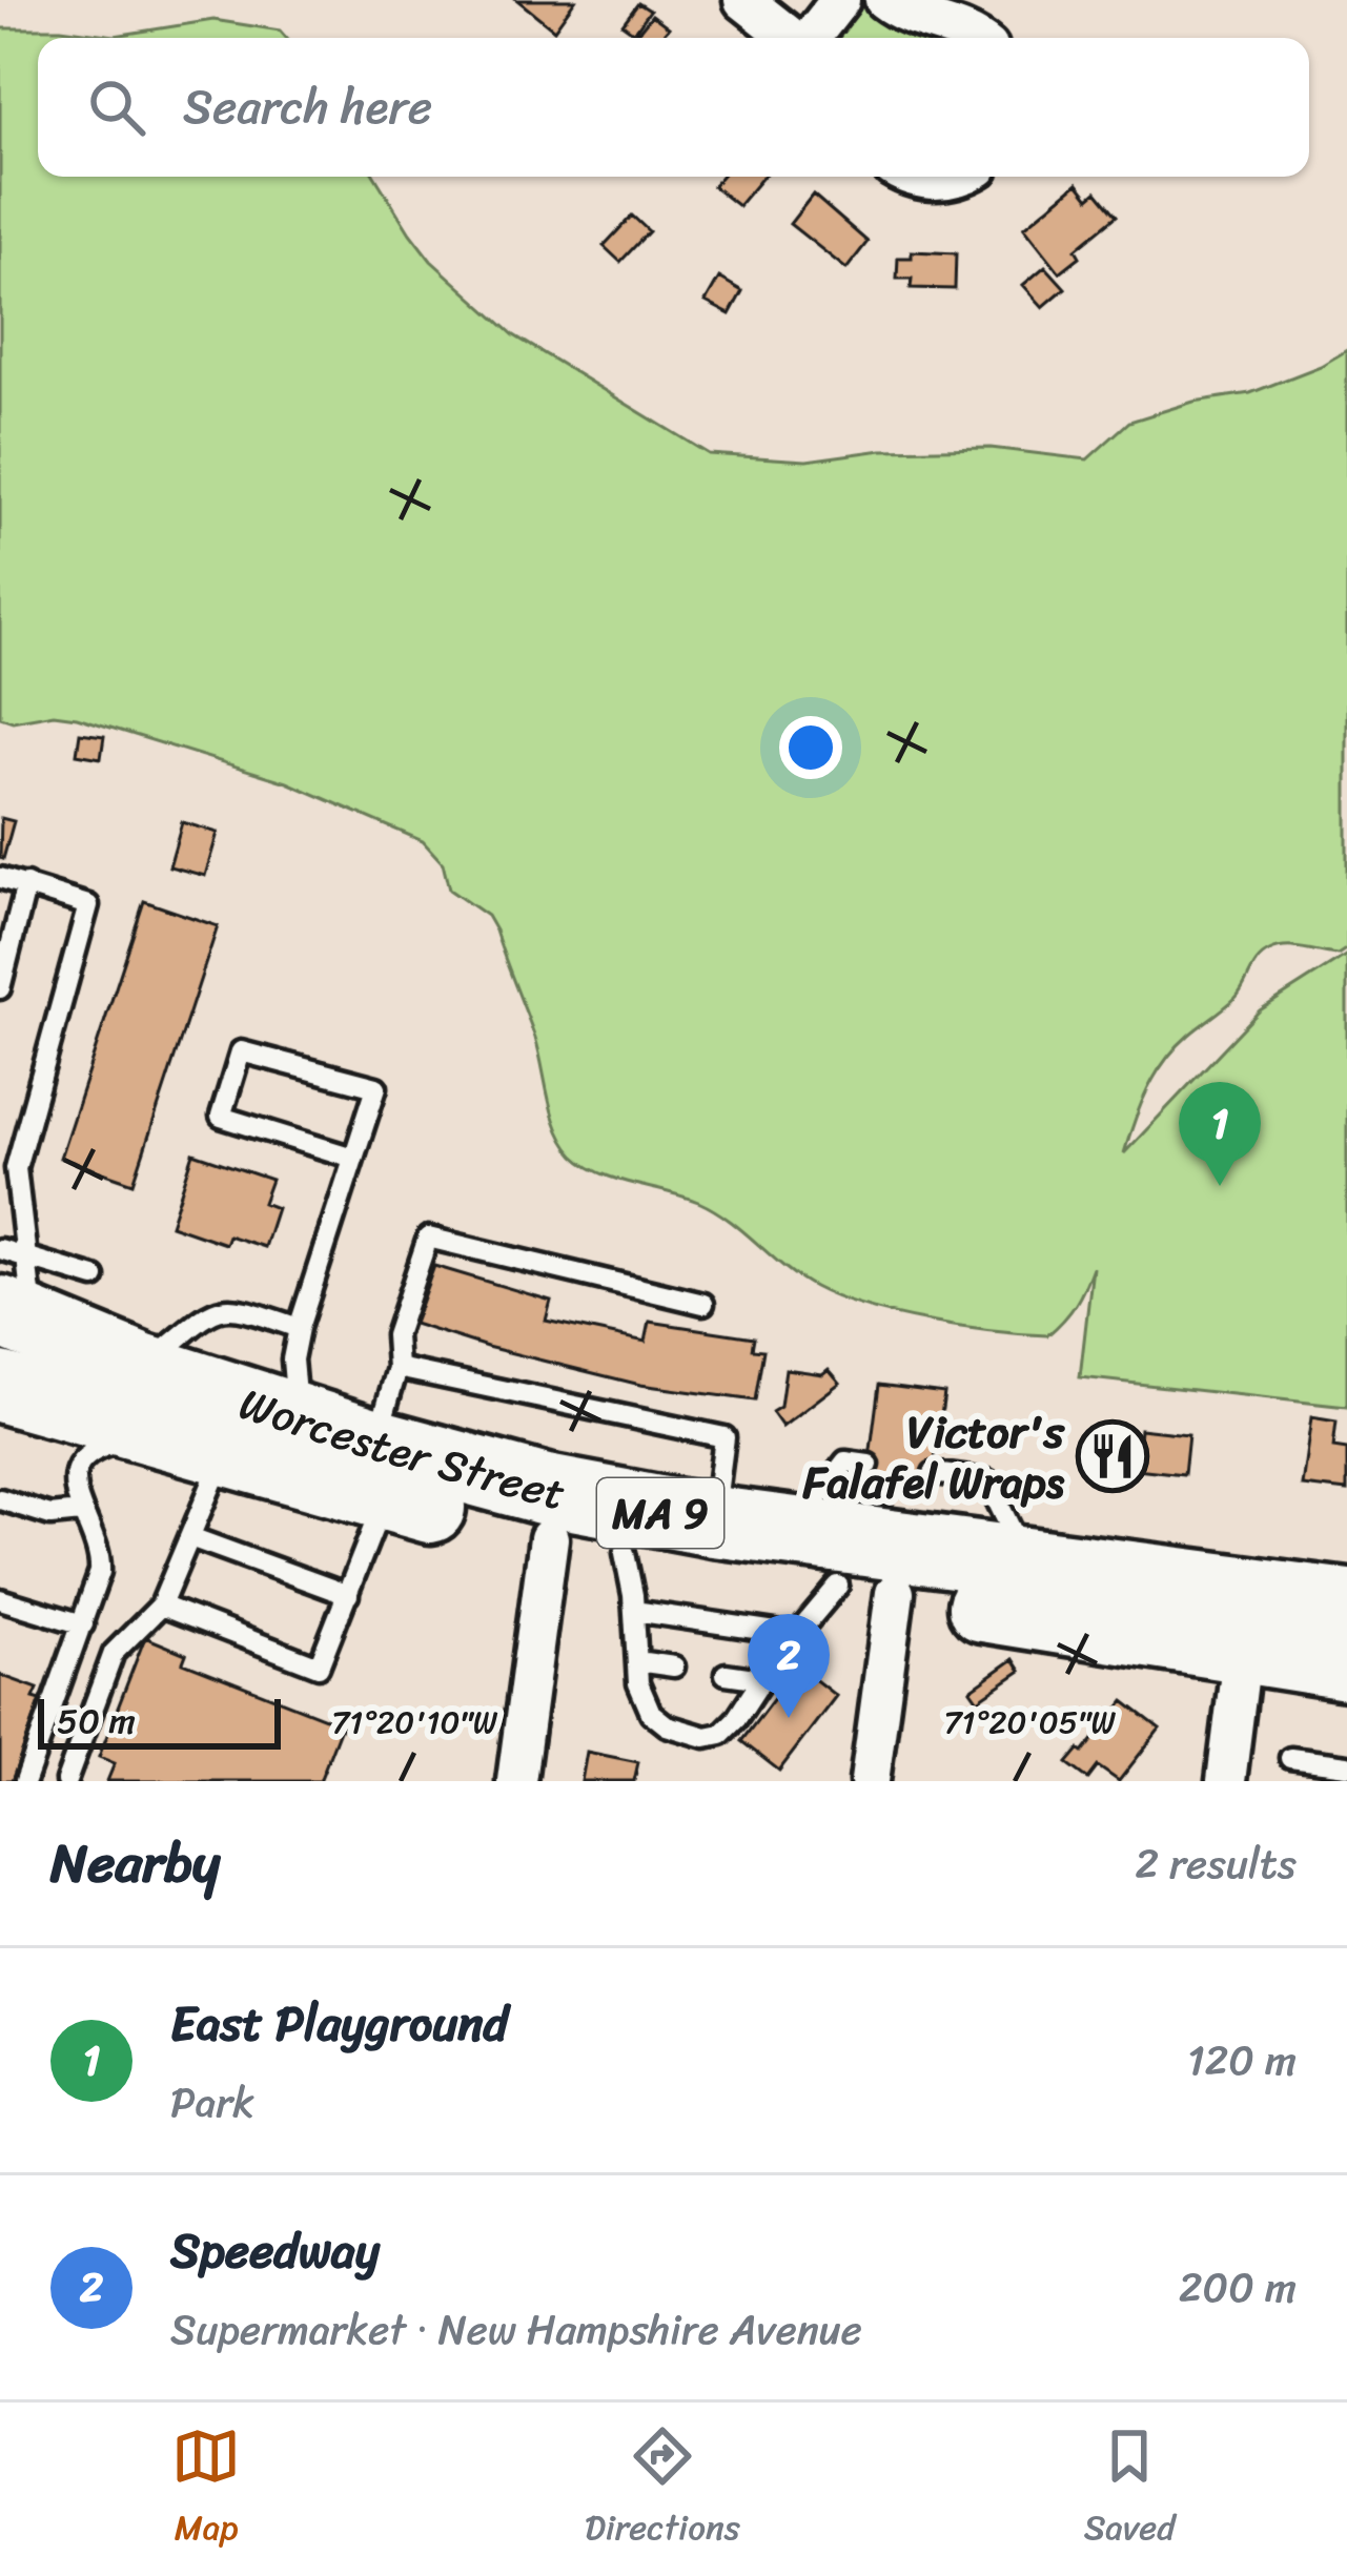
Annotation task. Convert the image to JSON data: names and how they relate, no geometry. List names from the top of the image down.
{
  "streets": {
    "highway": ["Worcester Street", "MA 9"]
  },
  "places": {
    "restaurant": ["Victor's Falafel Wraps"]
  },
  "scale_bar": "50 m",
  "page": {
    "search": "Search here",
    "pins": ["1", "2"],
    "scale": "50 m",
    "heading": ["Nearby", "2 results"],
    "list": [
      {
        "mark": "1",
        "name": "East Playground",
        "note": "Park",
        "value": "120 m"
      },
      {
        "mark": "2",
        "name": "Speedway",
        "note": "Supermarket · New Hampshire Avenue",
        "value": "200 m"
      }
    ],
    "nav": ["Map", "Directions", "Saved"]
  },
  "coordinates": ["71°20'10\"W", "71°20'05\"W"]
}
